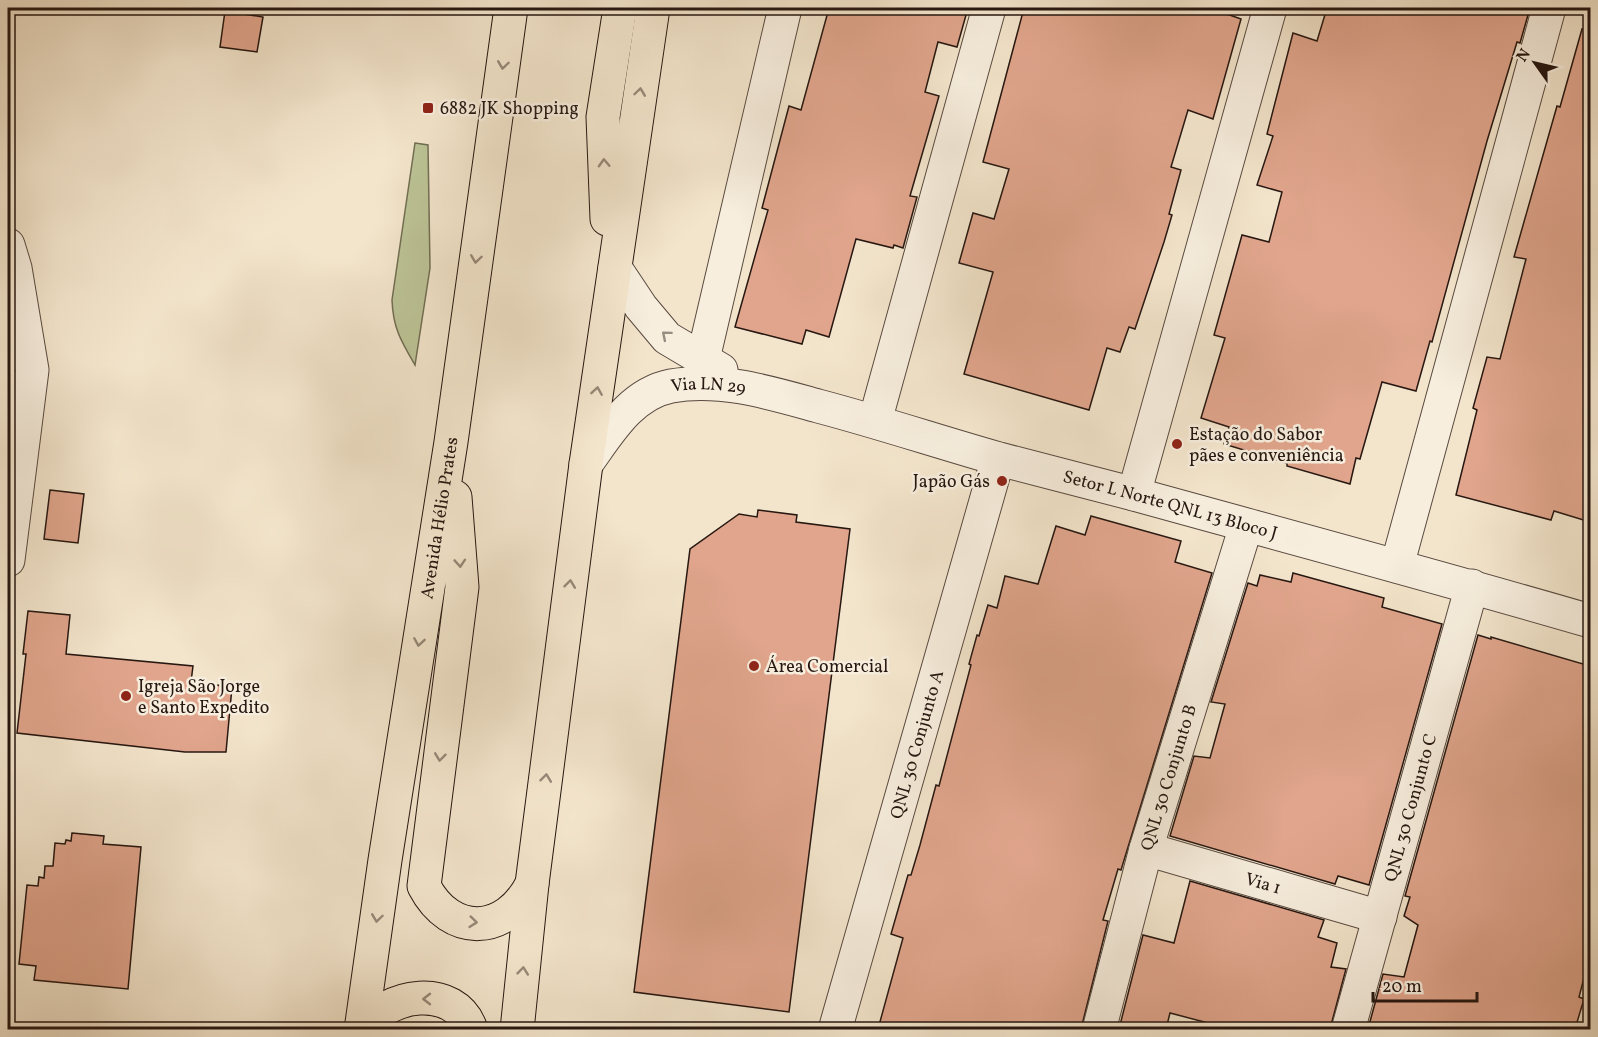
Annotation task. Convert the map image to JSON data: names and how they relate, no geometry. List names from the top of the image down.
{
  "streets": {
    "main road": ["Avenida Hélio Prates"],
    "street": [
      "Via LN 29",
      "Setor L Norte QNL 13 Bloco J",
      "QNL 30 Conjunto A",
      "QNL 30 Conjunto B",
      "QNL 30 Conjunto C",
      "Via 1"
    ]
  },
  "crossings": [
    ["Via LN 29", "Setor L Norte QNL 13 Bloco J"],
    ["Setor L Norte QNL 13 Bloco J", "QNL 30 Conjunto A"],
    ["Setor L Norte QNL 13 Bloco J", "QNL 30 Conjunto B"],
    ["Setor L Norte QNL 13 Bloco J", "QNL 30 Conjunto C"],
    ["QNL 30 Conjunto B", "Via 1"],
    ["QNL 30 Conjunto C", "Via 1"]
  ],
  "places": {
    "transit": ["6882 JK Shopping"],
    "other": [
      "Estação do Sabor pães e conveniência",
      "Japão Gás",
      "Área Comercial",
      "Igreja São Jorge e Santo Expedito"
    ]
  },
  "scale_bar": "20 m",
  "north": "top left"
}
